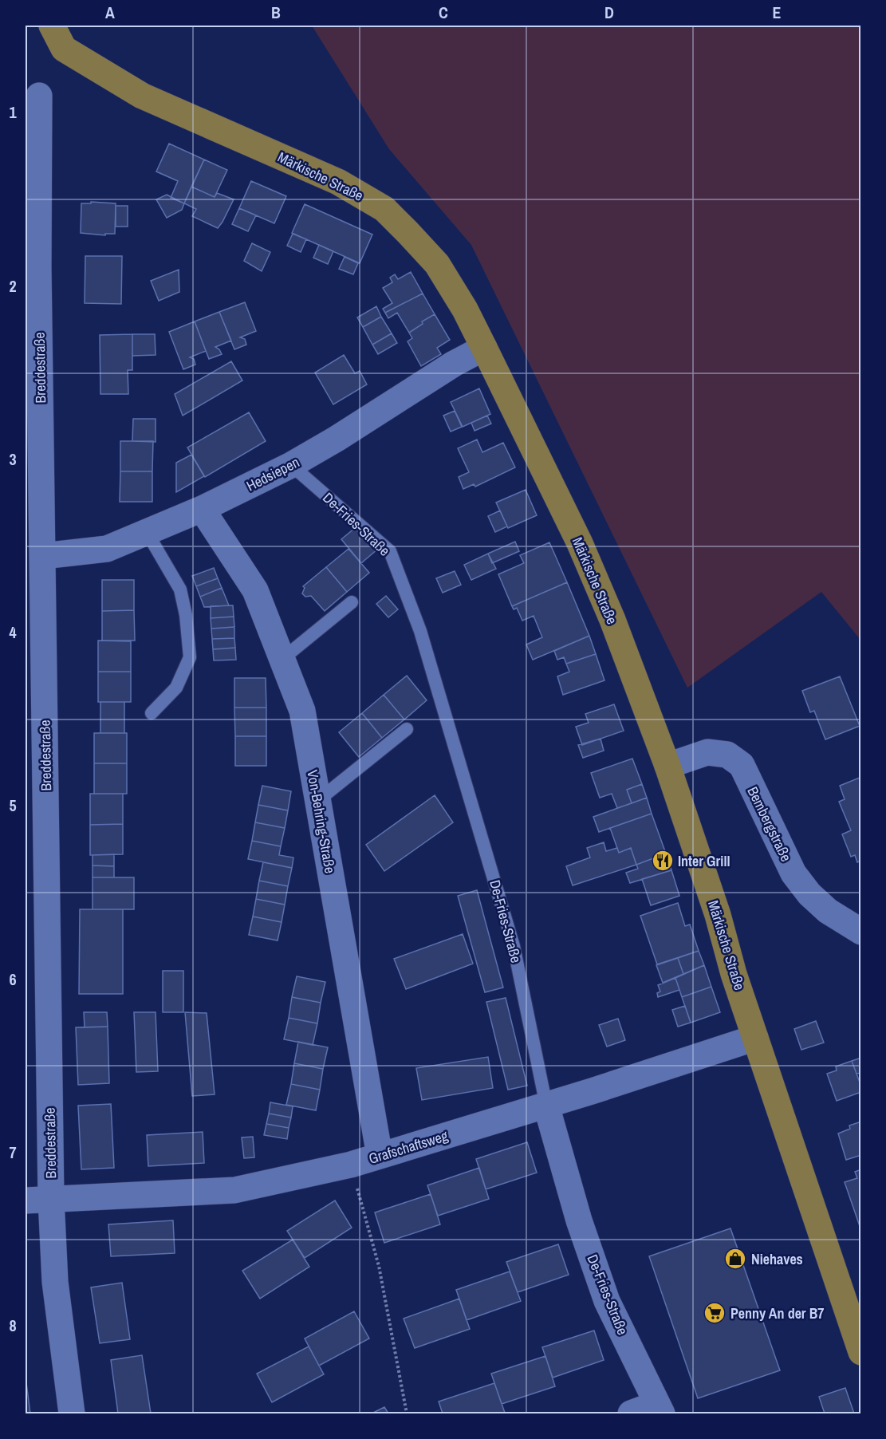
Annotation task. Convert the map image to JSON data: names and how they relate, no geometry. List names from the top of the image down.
{
  "streets": {
    "main road": ["Märkische Straße"],
    "street": [
      "Breddestraße",
      "Hedsiepen",
      "De-Fries-Straße",
      "Von-Behring-Straße",
      "Bembergstraße",
      "Grafschaftsweg"
    ]
  },
  "crossings": [
    ["Märkische Straße", "Hedsiepen"],
    ["Märkische Straße", "Bembergstraße"],
    ["Märkische Straße", "Grafschaftsweg"],
    ["Breddestraße", "Hedsiepen"],
    ["Breddestraße", "Grafschaftsweg"],
    ["Hedsiepen", "De-Fries-Straße"],
    ["Hedsiepen", "Von-Behring-Straße"],
    ["De-Fries-Straße", "Grafschaftsweg"],
    ["Von-Behring-Straße", "Grafschaftsweg"]
  ],
  "places": {
    "restaurant": ["Inter Grill"],
    "shop": ["Niehaves"],
    "supermarket": ["Penny An der B7"]
  },
  "grid": {
    "columns": [
      "A",
      "B",
      "C",
      "D",
      "E"
    ],
    "rows": [
      "1",
      "2",
      "3",
      "4",
      "5",
      "6",
      "7",
      "8"
    ]
  }
}
